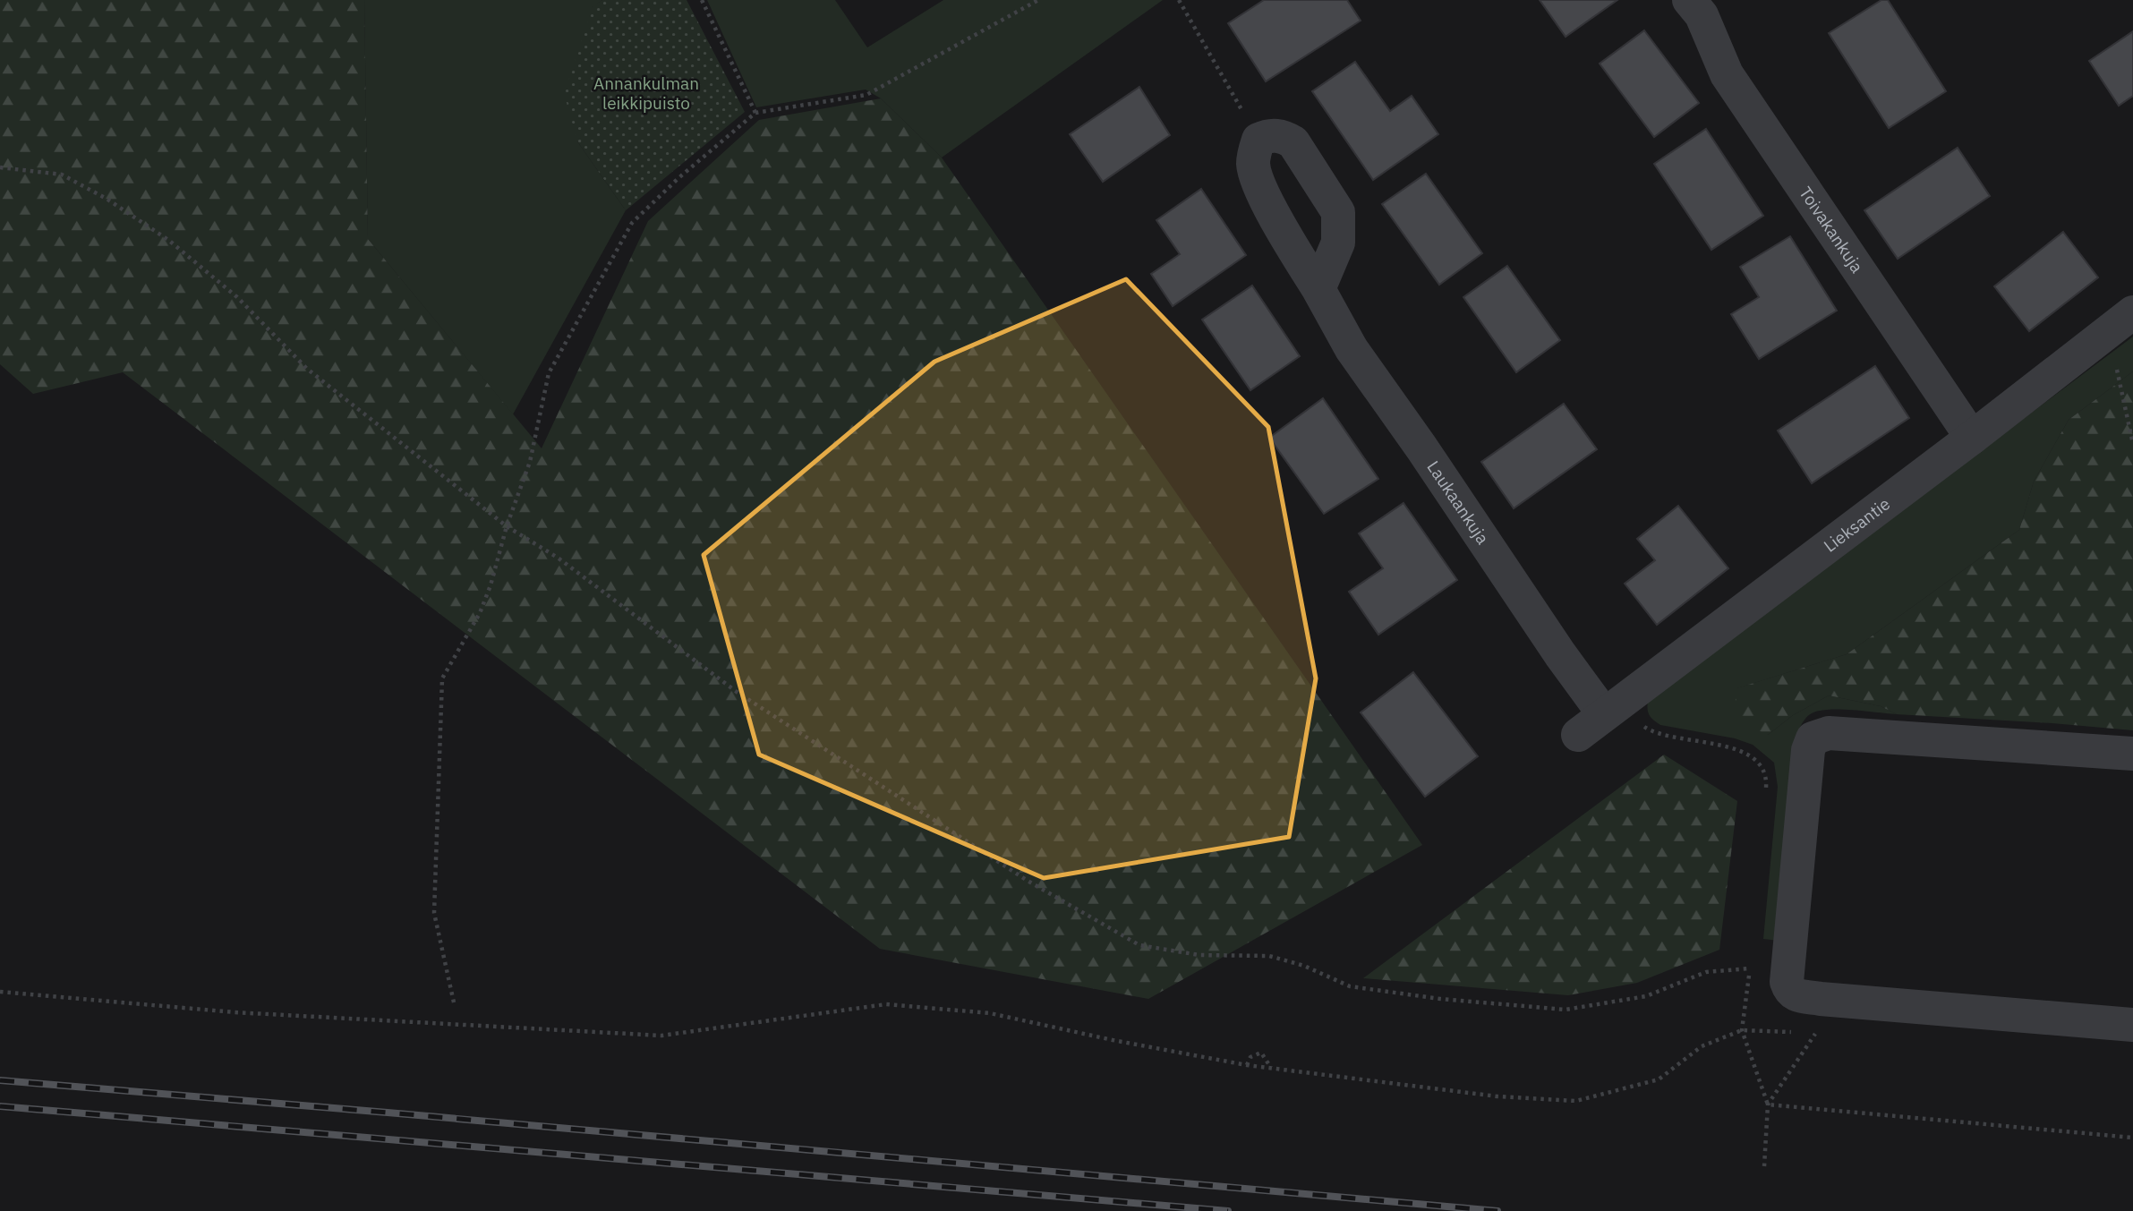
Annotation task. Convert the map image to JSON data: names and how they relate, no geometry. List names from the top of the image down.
{
  "streets": {
    "street": ["Toivakankuja", "Laukaankuja", "Lieksantie"]
  },
  "crossings": [
    ["Toivakankuja", "Lieksantie"],
    ["Laukaankuja", "Lieksantie"]
  ],
  "parks": ["Annankulman leikkipuisto"]
}
